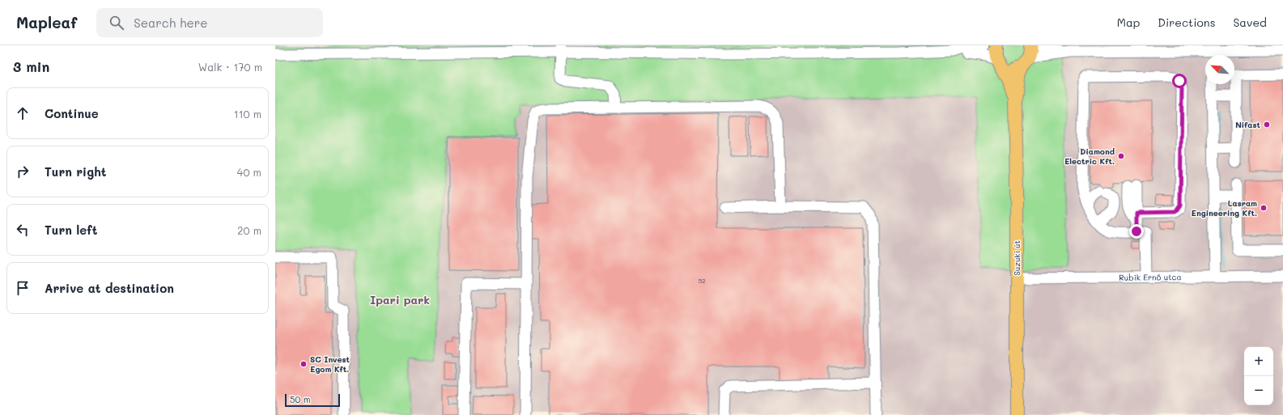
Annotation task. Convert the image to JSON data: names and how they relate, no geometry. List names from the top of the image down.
{
  "streets": {
    "main road": ["Suzuki út"],
    "street": ["Rubik Ernő utca"]
  },
  "crossings": [
    ["Suzuki út", "Rubik Ernő utca"]
  ],
  "districts": ["Ipari park"],
  "places": [
    "Nifast",
    "Diamond Electric Kft.",
    "Lasram Engineering Kft.",
    "SC Invest Egom Kft."
  ],
  "house_numbers": ["52"],
  "scale_bar": "50 m",
  "north": "top left",
  "page": {
    "header": "Mapleaf",
    "search": "Search here",
    "nav": ["Map", "Directions", "Saved"],
    "heading": ["3 min", "Walk · 170 m"],
    "list": [
      ["Continue", "110 m"],
      ["Turn right", "40 m"],
      ["Turn left", "20 m"],
      "Arrive at destination"
    ],
    "map_buttons": ["+", "−"],
    "scale": "50 m"
  }
}
